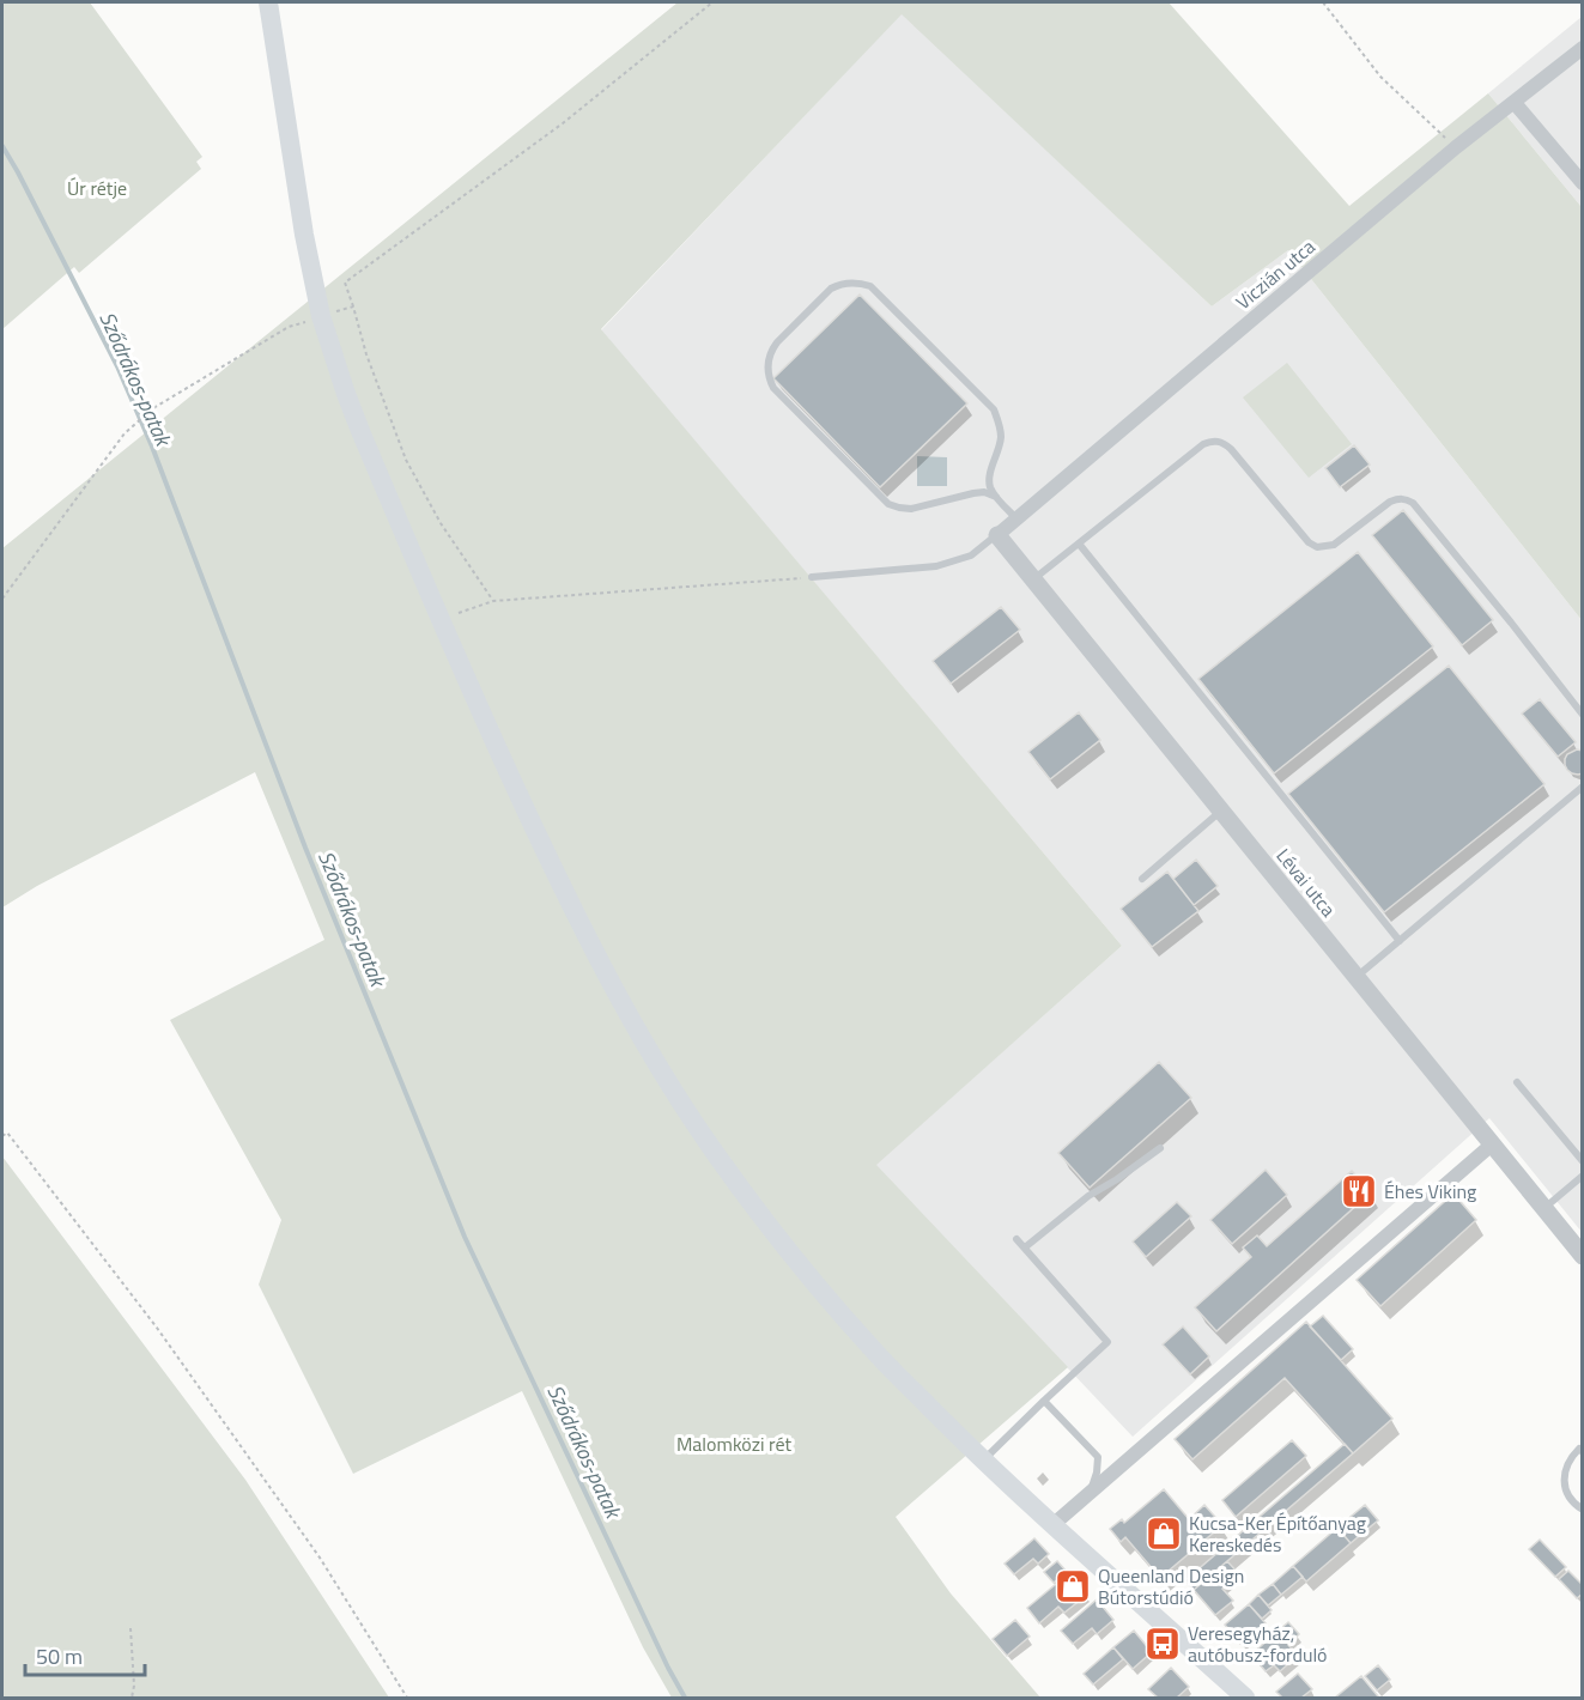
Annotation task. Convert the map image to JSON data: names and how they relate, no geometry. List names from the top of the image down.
{
  "streets": {
    "street": ["Viczián utca", "Lévai utca"]
  },
  "crossings": [
    ["Viczián utca", "Lévai utca"]
  ],
  "water": ["Sződrákos-patak"],
  "parks": ["Úr rétje", "Malomközi rét"],
  "places": {
    "restaurant": ["Éhes Viking"],
    "shop": ["Kucsa-Ker Építőanyag Kereskedés", "Queenland Design Bútorstúdió"],
    "bus stop": ["Veresegyház, autóbusz-forduló"]
  },
  "scale_bar": "50 m"
}
